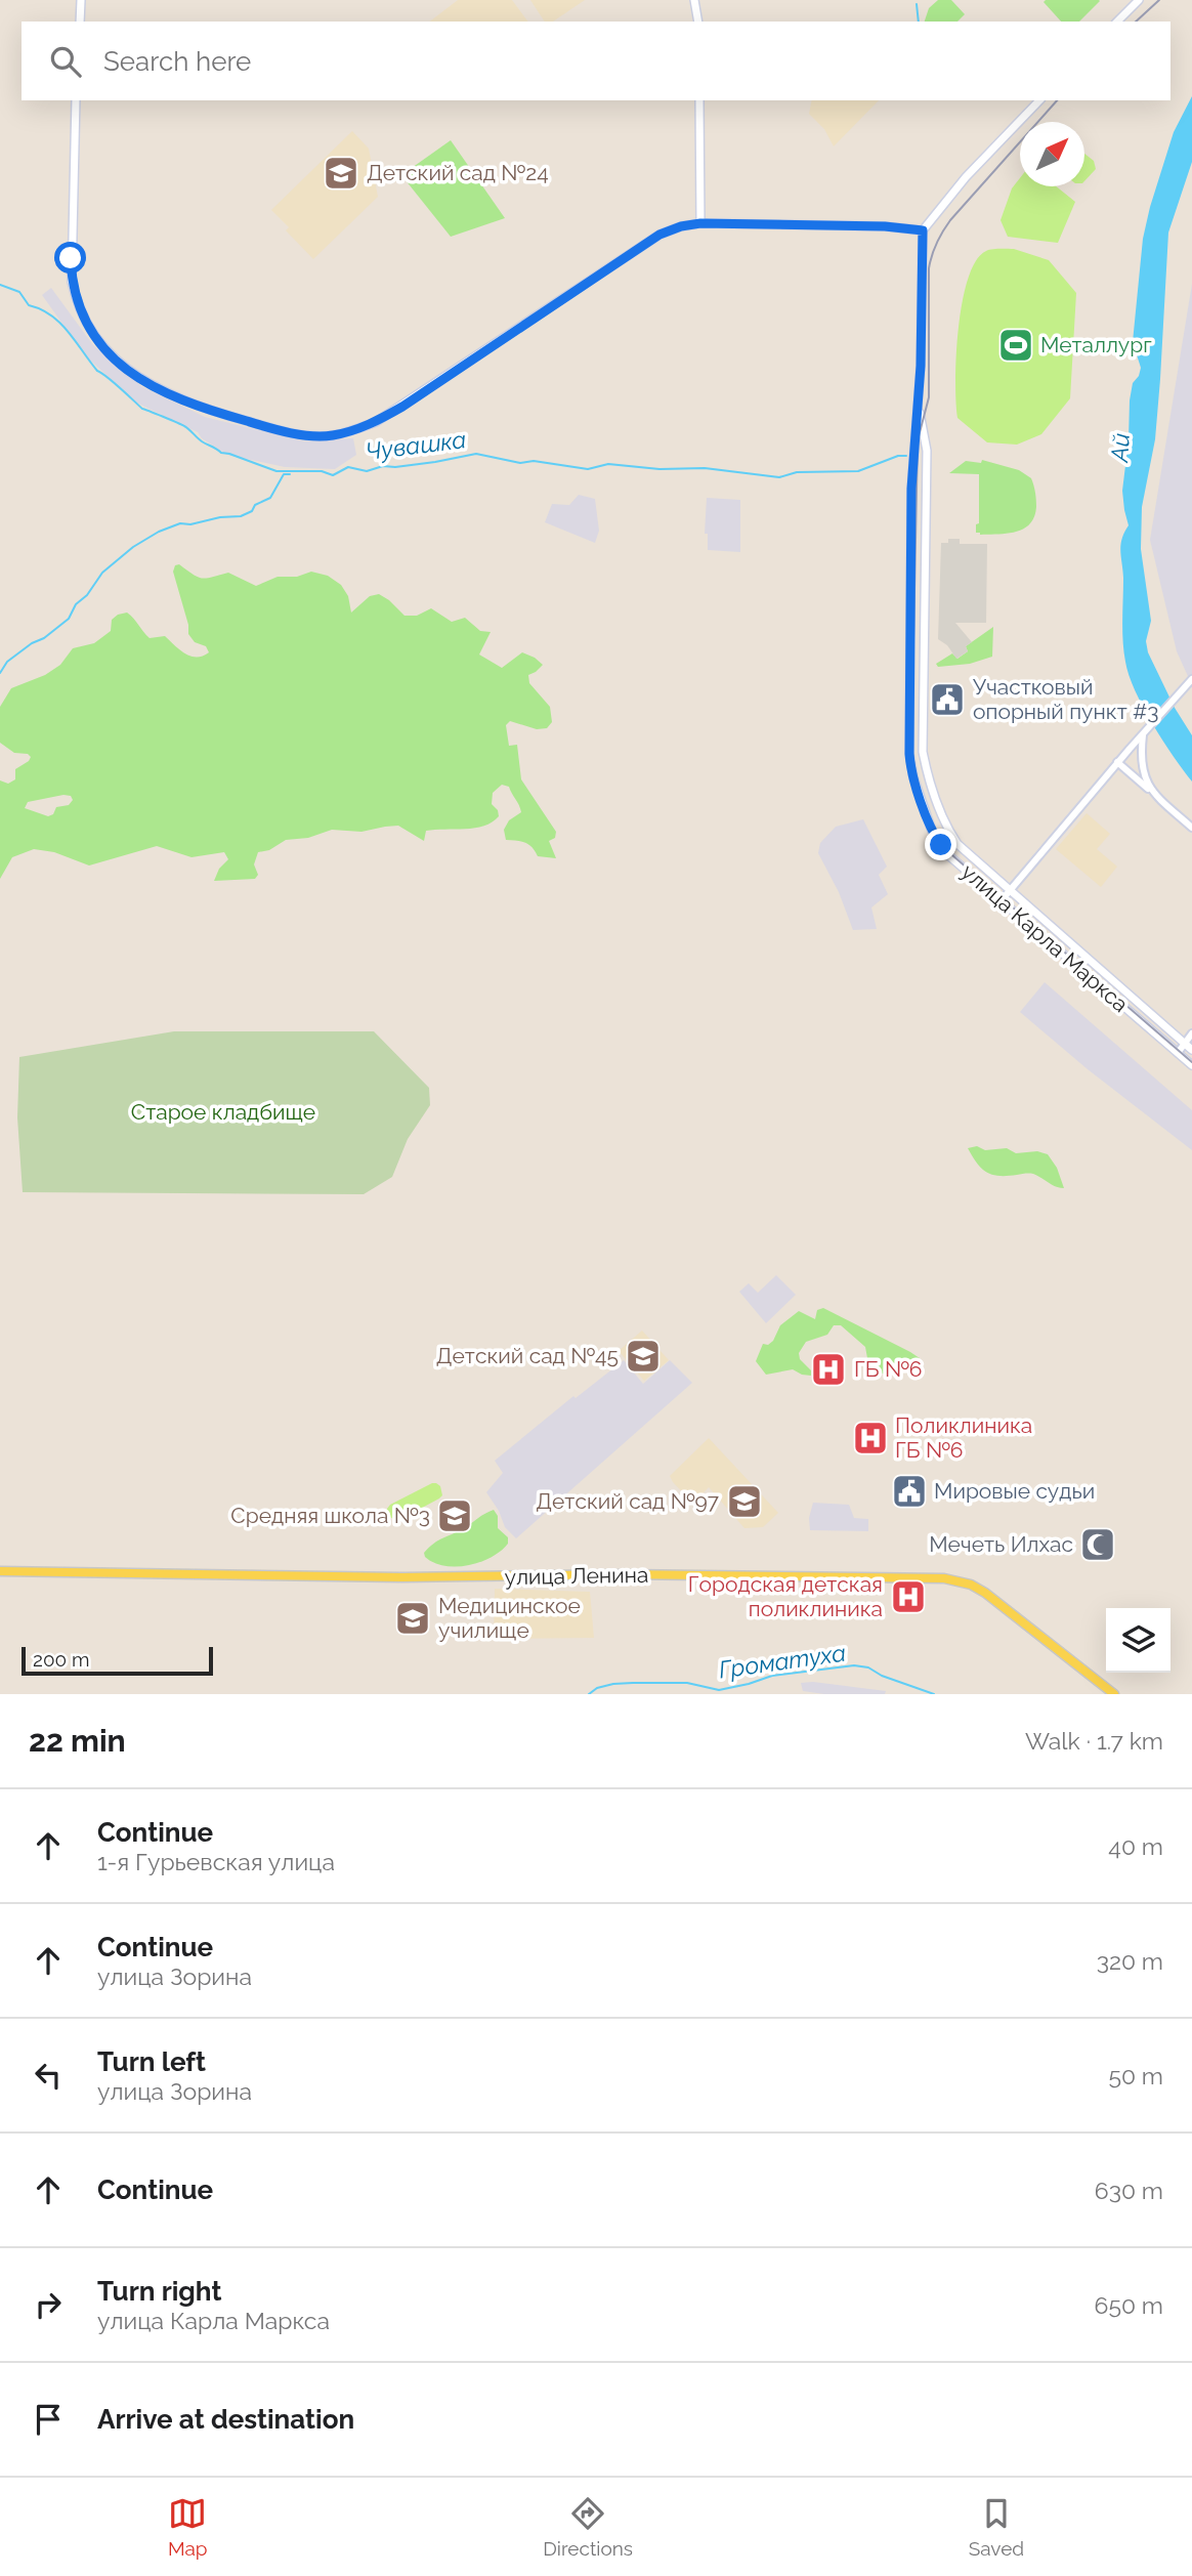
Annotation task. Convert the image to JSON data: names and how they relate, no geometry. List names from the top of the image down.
{
  "streets": {
    "main road": ["улица Карла Маркса", "улица Ленина"]
  },
  "water": ["Чувашка", "Ай", "Громатуха"],
  "parks": ["Старое кладбище"],
  "places": {
    "school or university": [
      "Детский сад №24",
      "Детский сад №45",
      "Детский сад №97",
      "Средняя школа №3",
      "Медицинское училище"
    ],
    "sports": ["Металлург"],
    "public building": ["Участковый опорный пункт #3", "Мировые судьи"],
    "hospital": ["ГБ №6", "Поликлиника ГБ №6", "Городская детская поликлиника"],
    "mosque": ["Мечеть Илхас"]
  },
  "scale_bar": "200 m",
  "north": "top right",
  "page": {
    "search": "Search here",
    "scale": "200 m",
    "heading": ["22 min", "Walk · 1.7 km"],
    "list": [
      ["Continue", "1-я Гурьевская улица", "40 m"],
      ["Continue", "улица Зорина", "320 m"],
      ["Turn left", "улица Зорина", "50 m"],
      ["Continue", "630 m"],
      ["Turn right", "улица Карла Маркса", "650 m"],
      "Arrive at destination"
    ],
    "nav": ["Map", "Directions", "Saved"]
  }
}
